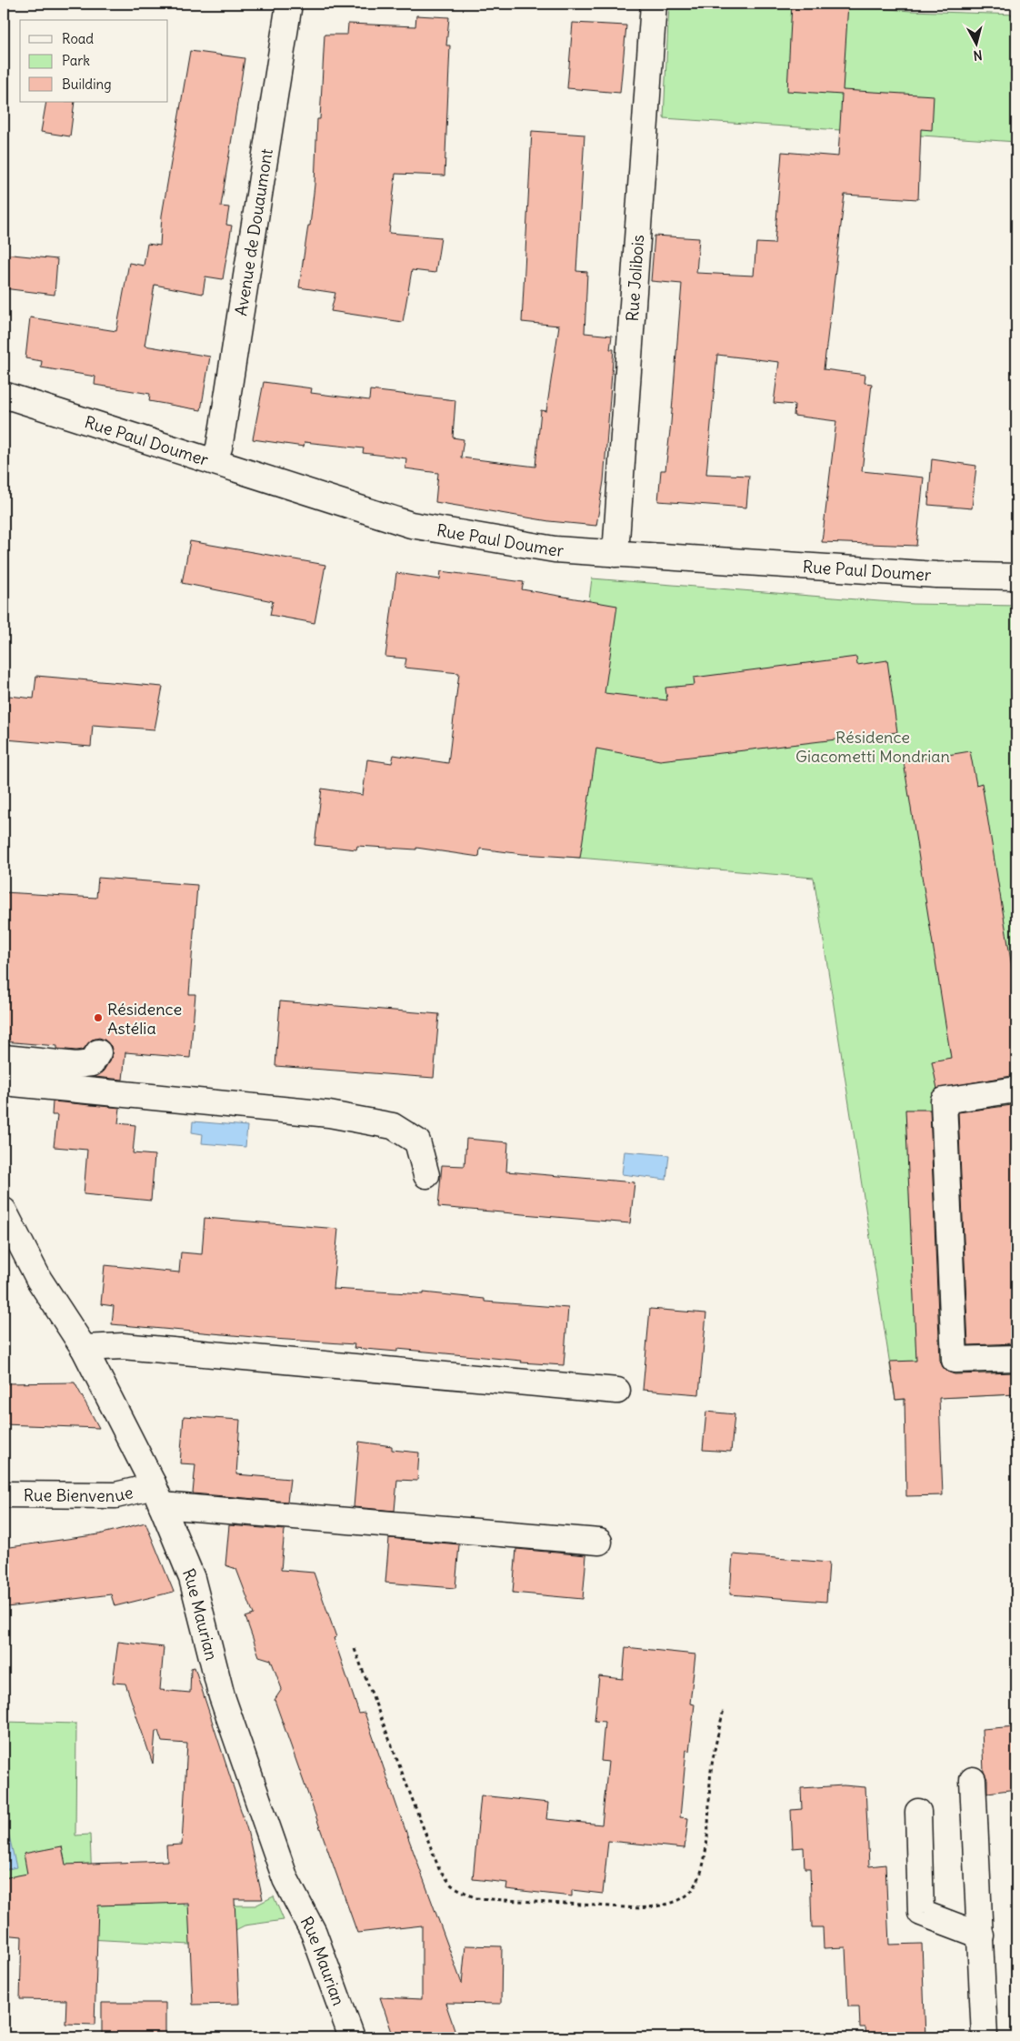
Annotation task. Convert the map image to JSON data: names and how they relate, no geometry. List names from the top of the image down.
{
  "streets": {
    "street": [
      "Avenue de Douaumont",
      "Rue Jolibois",
      "Rue Paul Doumer",
      "Rue Bienvenue",
      "Rue Maurian"
    ]
  },
  "crossings": [
    ["Avenue de Douaumont", "Rue Paul Doumer"],
    ["Rue Jolibois", "Rue Paul Doumer"],
    ["Rue Bienvenue", "Rue Maurian"]
  ],
  "parks": ["Résidence Giacometti Mondrian"],
  "places": ["Résidence Astélia"],
  "legend": ["Road", "Park", "Building"],
  "north": "bottom"
}
